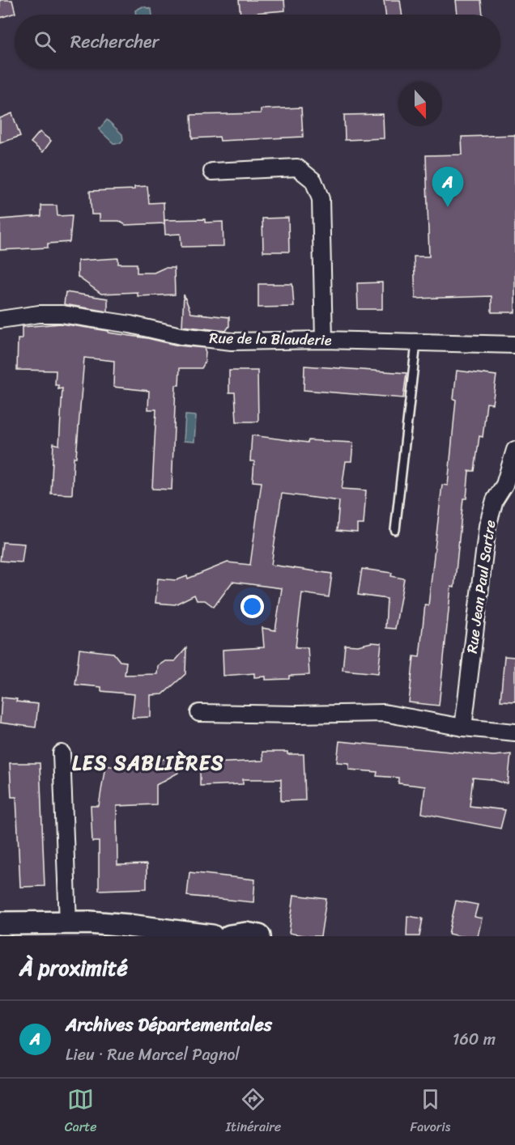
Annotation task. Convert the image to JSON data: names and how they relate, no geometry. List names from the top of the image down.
{
  "streets": {
    "street": ["Rue de la Blauderie", "Rue Jean Paul Sartre"]
  },
  "districts": ["LES SABLIÈRES"],
  "north": "bottom",
  "page": {
    "search": "Rechercher",
    "pins": "A",
    "heading": "À proximité",
    "list": [
      {
        "mark": "A",
        "name": "Archives Départementales",
        "note": "Lieu · Rue Marcel Pagnol",
        "value": "160 m"
      }
    ],
    "nav": ["Carte", "Itinéraire", "Favoris"]
  }
}
